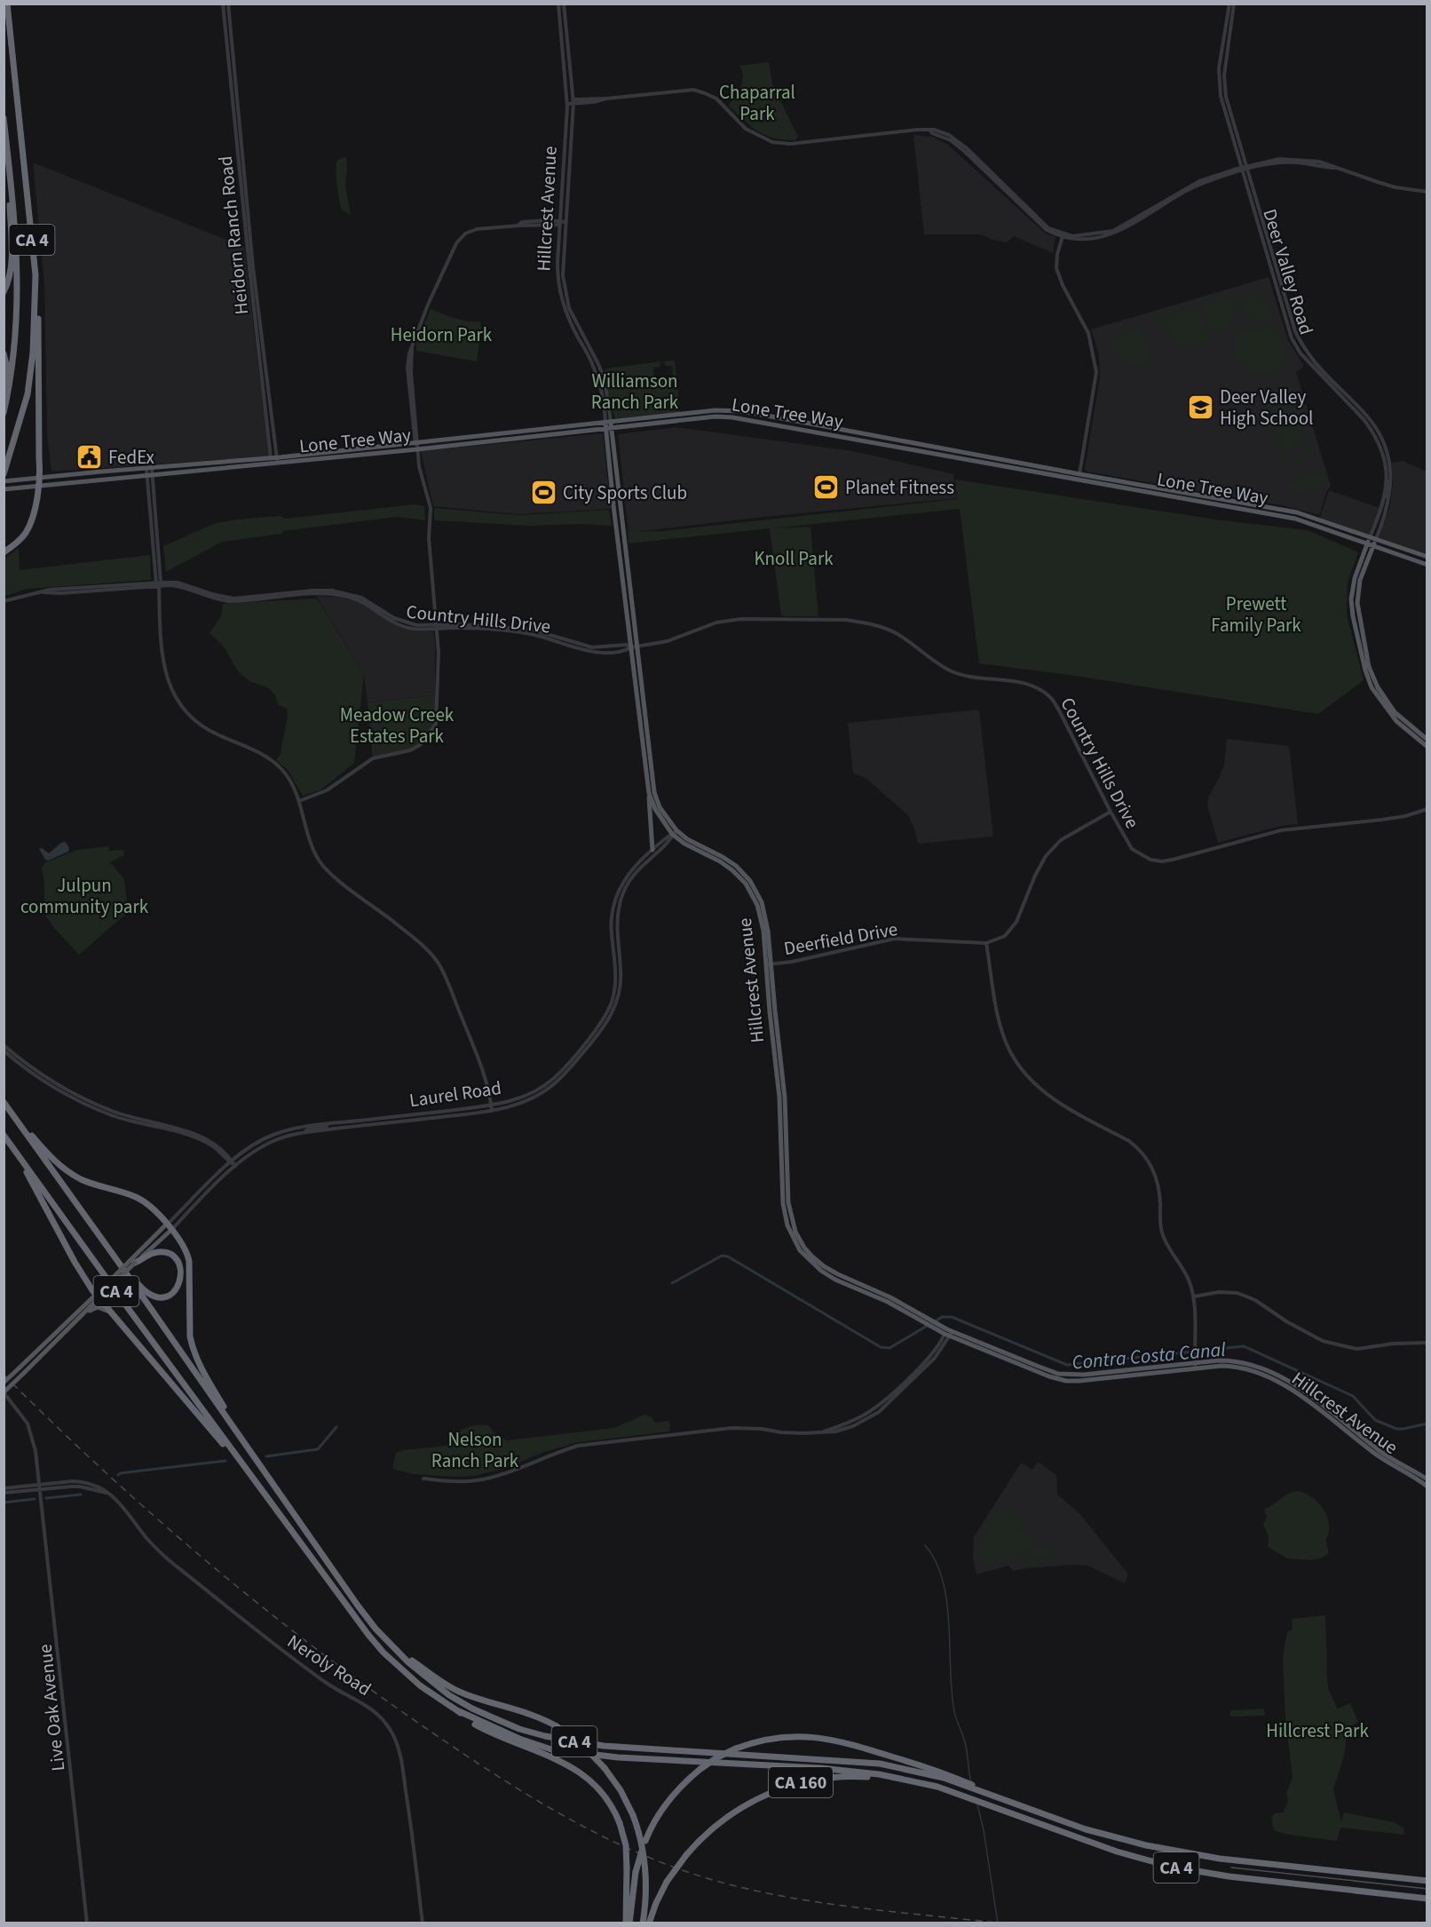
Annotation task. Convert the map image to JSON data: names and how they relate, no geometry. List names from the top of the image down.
{
  "streets": {
    "highway": ["CA 4", "CA 160"],
    "main road": [
      "Hillcrest Avenue",
      "Deer Valley Road",
      "Lone Tree Way",
      "Laurel Road"
    ],
    "street": [
      "Heidorn Ranch Road",
      "Country Hills Drive",
      "Deerfield Drive",
      "Neroly Road",
      "Live Oak Avenue"
    ]
  },
  "crossings": [
    ["Hillcrest Avenue", "Lone Tree Way"],
    ["Hillcrest Avenue", "Country Hills Drive"],
    ["Hillcrest Avenue", "Deerfield Drive"],
    ["Hillcrest Avenue", "Laurel Road"],
    ["Heidorn Ranch Road", "Lone Tree Way"],
    ["CA 4", "CA 160"],
    ["Deer Valley Road", "Lone Tree Way"],
    ["Neroly Road", "Live Oak Avenue"]
  ],
  "water": ["Contra Costa Canal"],
  "parks": [
    "Chaparral Park",
    "Heidorn Park",
    "Williamson Ranch Park",
    "Knoll Park",
    "Prewett Family Park",
    "Meadow Creek Estates Park",
    "Julpun community park",
    "Nelson Ranch Park",
    "Hillcrest Park"
  ],
  "places": {
    "school or university": ["Deer Valley High School"],
    "public building": ["FedEx"],
    "sports": ["Planet Fitness", "City Sports Club"]
  }
}
